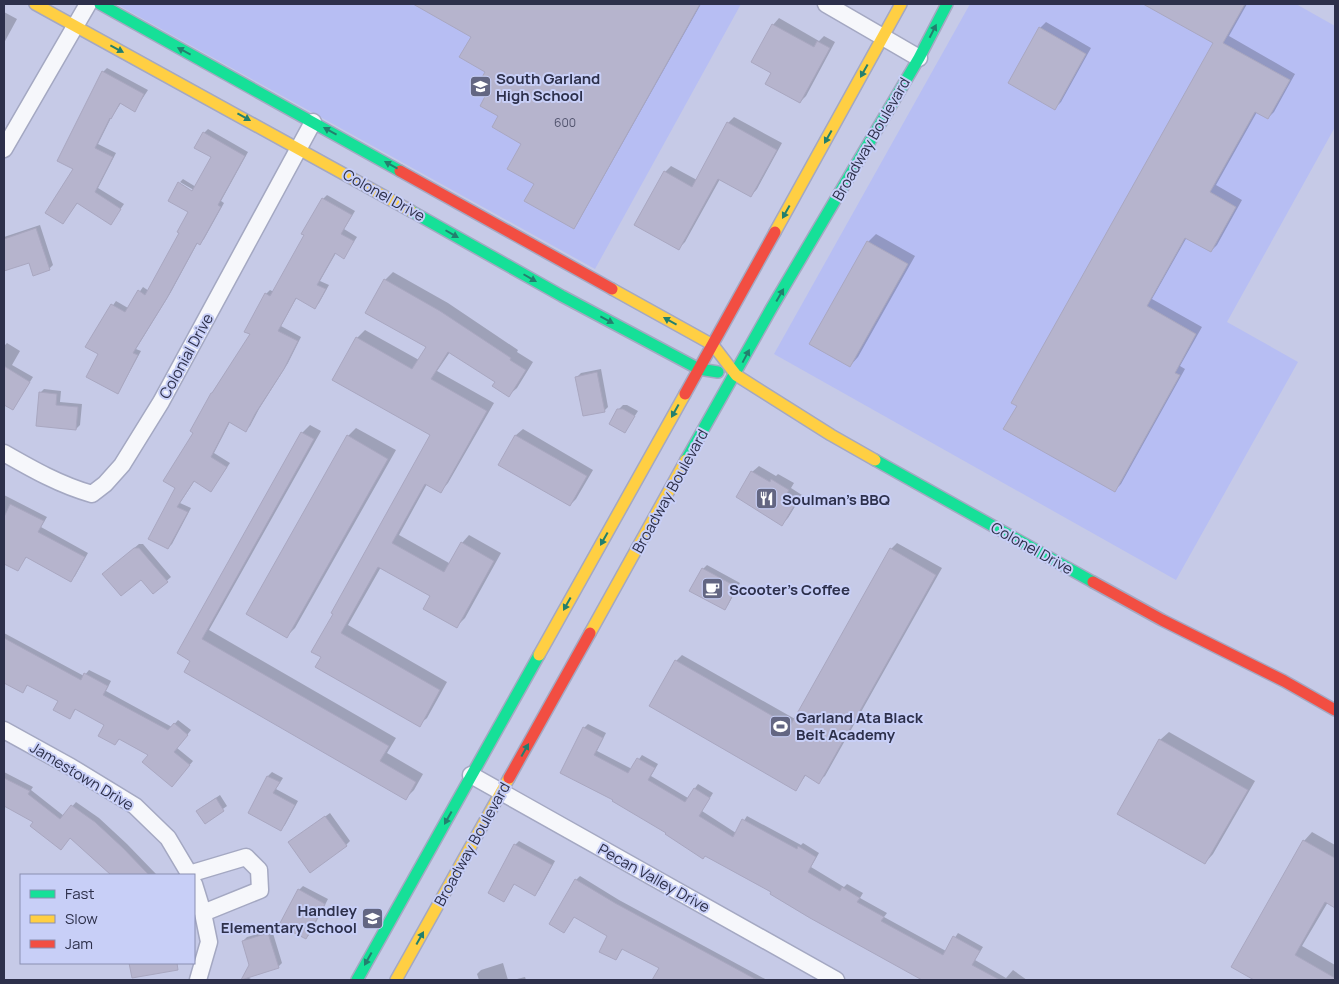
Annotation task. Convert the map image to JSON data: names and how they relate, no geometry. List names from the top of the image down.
{
  "streets": {
    "main road": ["Broadway Boulevard", "Colonel Drive"],
    "street": ["Colonial Drive", "Jamestown Drive", "Pecan Valley Drive"]
  },
  "crossings": [
    ["Broadway Boulevard", "Colonel Drive"],
    ["Broadway Boulevard", "Pecan Valley Drive"],
    ["Colonel Drive", "Colonial Drive"]
  ],
  "places": {
    "school or university": ["South Garland High School", "Handley Elementary School"],
    "restaurant": ["Soulman's BBQ"],
    "cafe": ["Scooter's Coffee"],
    "sports": ["Garland Ata Black Belt Academy"]
  },
  "house_numbers": ["600"],
  "legend": ["Fast", "Slow", "Jam"]
}
